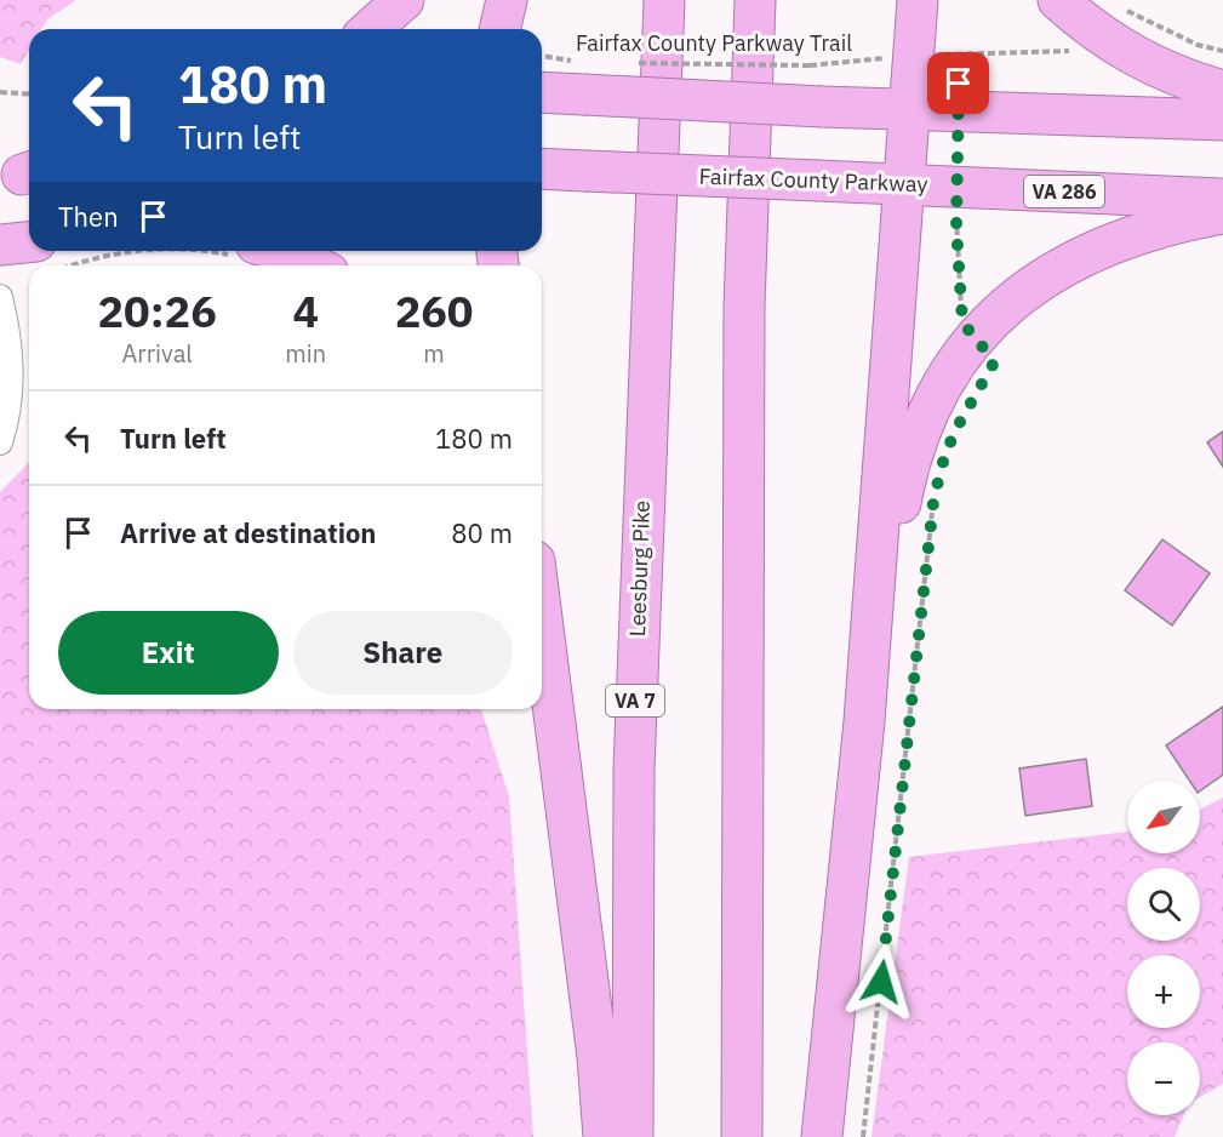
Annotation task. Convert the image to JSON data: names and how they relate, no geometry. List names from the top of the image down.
{
  "streets": {
    "highway": [
      "Fairfax County Parkway",
      "VA 286",
      "Leesburg Pike",
      "VA 7"
    ],
    "path": ["Fairfax County Parkway Trail"]
  },
  "north": "bottom left",
  "page": {
    "turn": ["180 m", "Turn left"],
    "then": "Then",
    "eta": [
      "20:26",
      "Arrival",
      "4",
      "min",
      "260",
      "m"
    ],
    "list": [
      {
        "name": "Turn left",
        "value": "180 m"
      },
      {
        "name": "Arrive at destination",
        "value": "80 m"
      }
    ],
    "buttons": ["Exit", "Share"],
    "map_buttons": ["+", "−"]
  }
}
